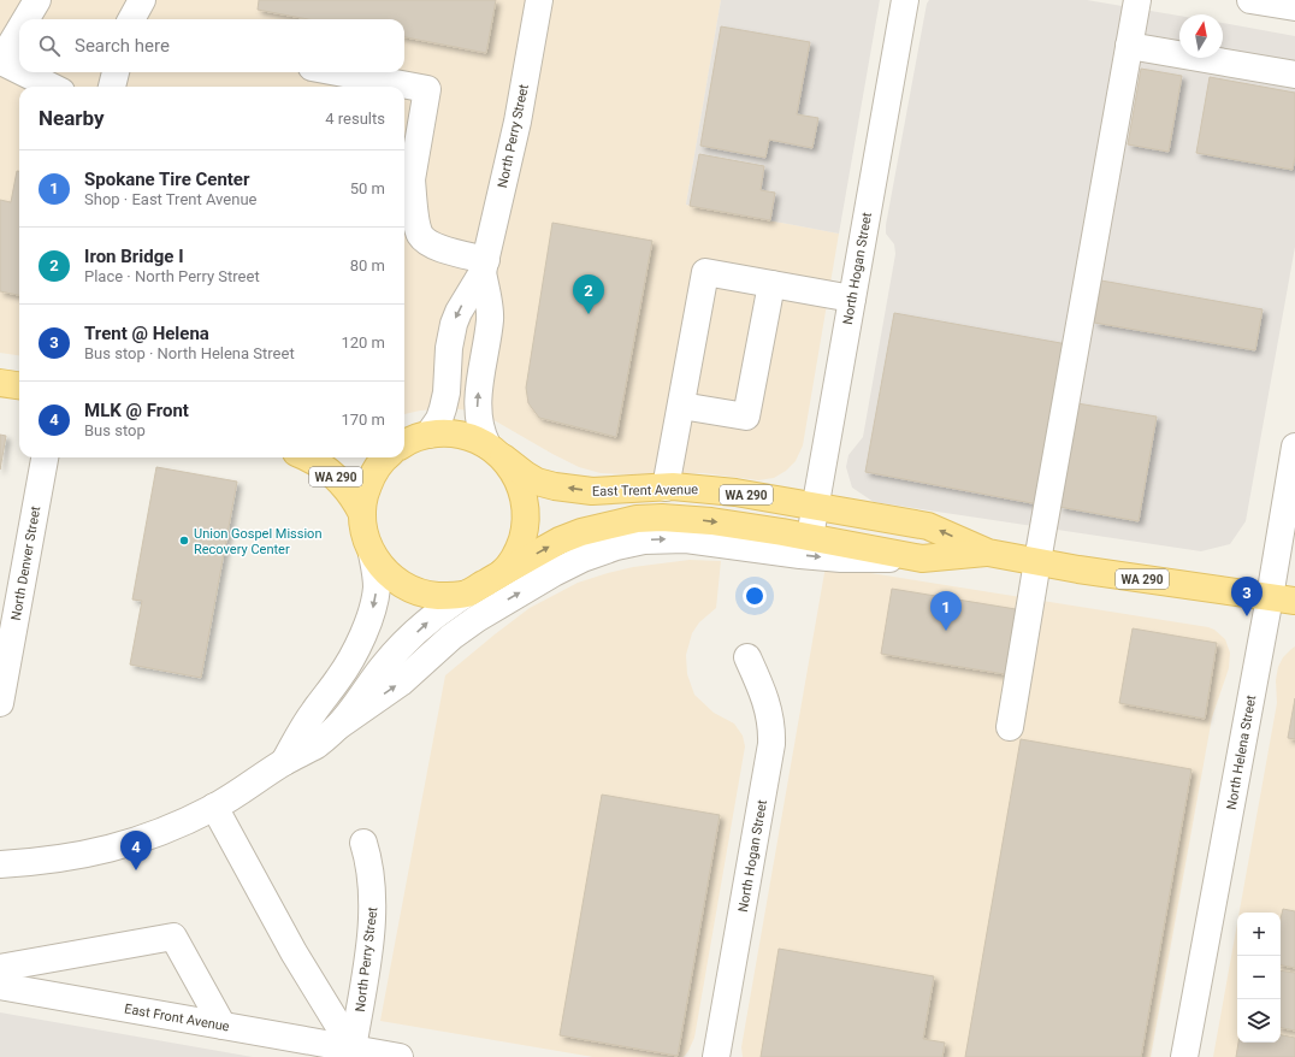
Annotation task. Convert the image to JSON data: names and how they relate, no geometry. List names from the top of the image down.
{
  "streets": {
    "main road": ["WA 290", "East Trent Avenue"],
    "street": [
      "North Perry Street",
      "North Hogan Street",
      "North Denver Street",
      "North Helena Street",
      "East Front Avenue"
    ]
  },
  "crossings": [
    ["North Perry Street", "WA 290"],
    ["North Perry Street", "East Trent Avenue"],
    ["North Perry Street", "East Front Avenue"],
    ["North Hogan Street", "East Trent Avenue"],
    ["WA 290", "East Trent Avenue"],
    ["East Trent Avenue", "North Helena Street"]
  ],
  "places": ["Union Gospel Mission Recovery Center"],
  "north": "top",
  "page": {
    "search": "Search here",
    "heading": ["Nearby", "4 results"],
    "list": [
      {
        "mark": "1",
        "name": "Spokane Tire Center",
        "note": "Shop · East Trent Avenue",
        "value": "50 m"
      },
      {
        "mark": "2",
        "name": "Iron Bridge I",
        "note": "Place · North Perry Street",
        "value": "80 m"
      },
      {
        "mark": "3",
        "name": "Trent @ Helena",
        "note": "Bus stop · North Helena Street",
        "value": "120 m"
      },
      {
        "mark": "4",
        "name": "MLK @ Front",
        "note": "Bus stop",
        "value": "170 m"
      }
    ],
    "pins": [
      "2",
      "3",
      "1",
      "4"
    ],
    "map_buttons": ["+", "−"]
  }
}
